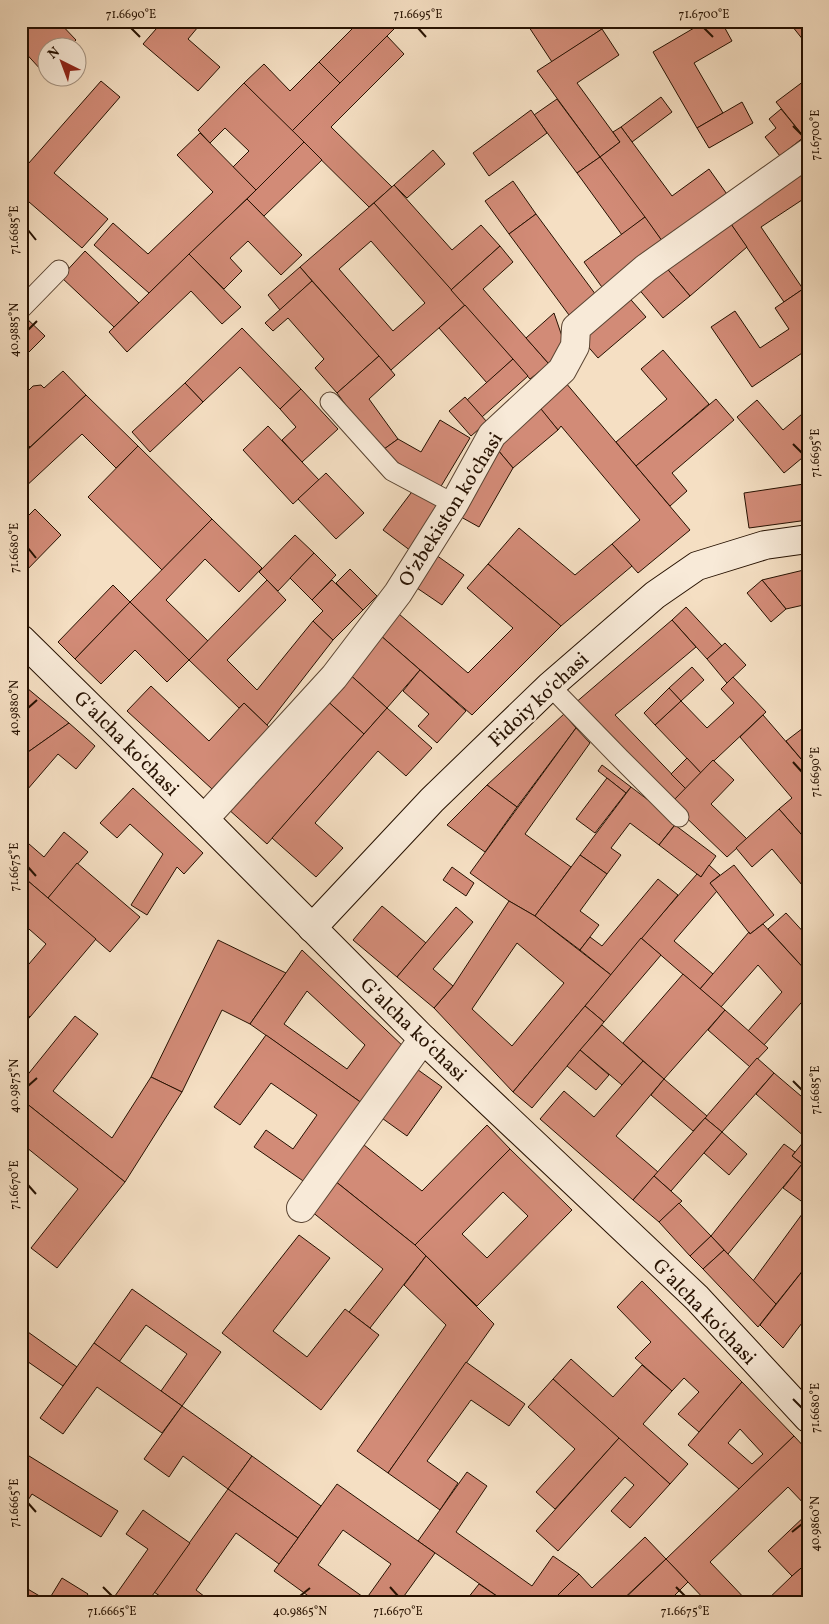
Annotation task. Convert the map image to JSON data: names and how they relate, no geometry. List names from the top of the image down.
{
  "streets": {
    "street": ["Oʻzbekiston koʻchasi", "Fidoiy koʻchasi", "Gʻalcha koʻchasi"]
  },
  "crossings": [
    ["Oʻzbekiston koʻchasi", "Gʻalcha koʻchasi"],
    ["Fidoiy koʻchasi", "Gʻalcha koʻchasi"]
  ],
  "north": "top left",
  "coordinates": [
    "71.6690°E",
    "71.6695°E",
    "71.6700°E",
    "71.6685°E",
    "40.9885°N",
    "71.6680°E",
    "40.9880°N",
    "71.6675°E",
    "40.9875°N",
    "71.6670°E",
    "71.6665°E",
    "40.9860°N",
    "40.9865°N"
  ]
}
